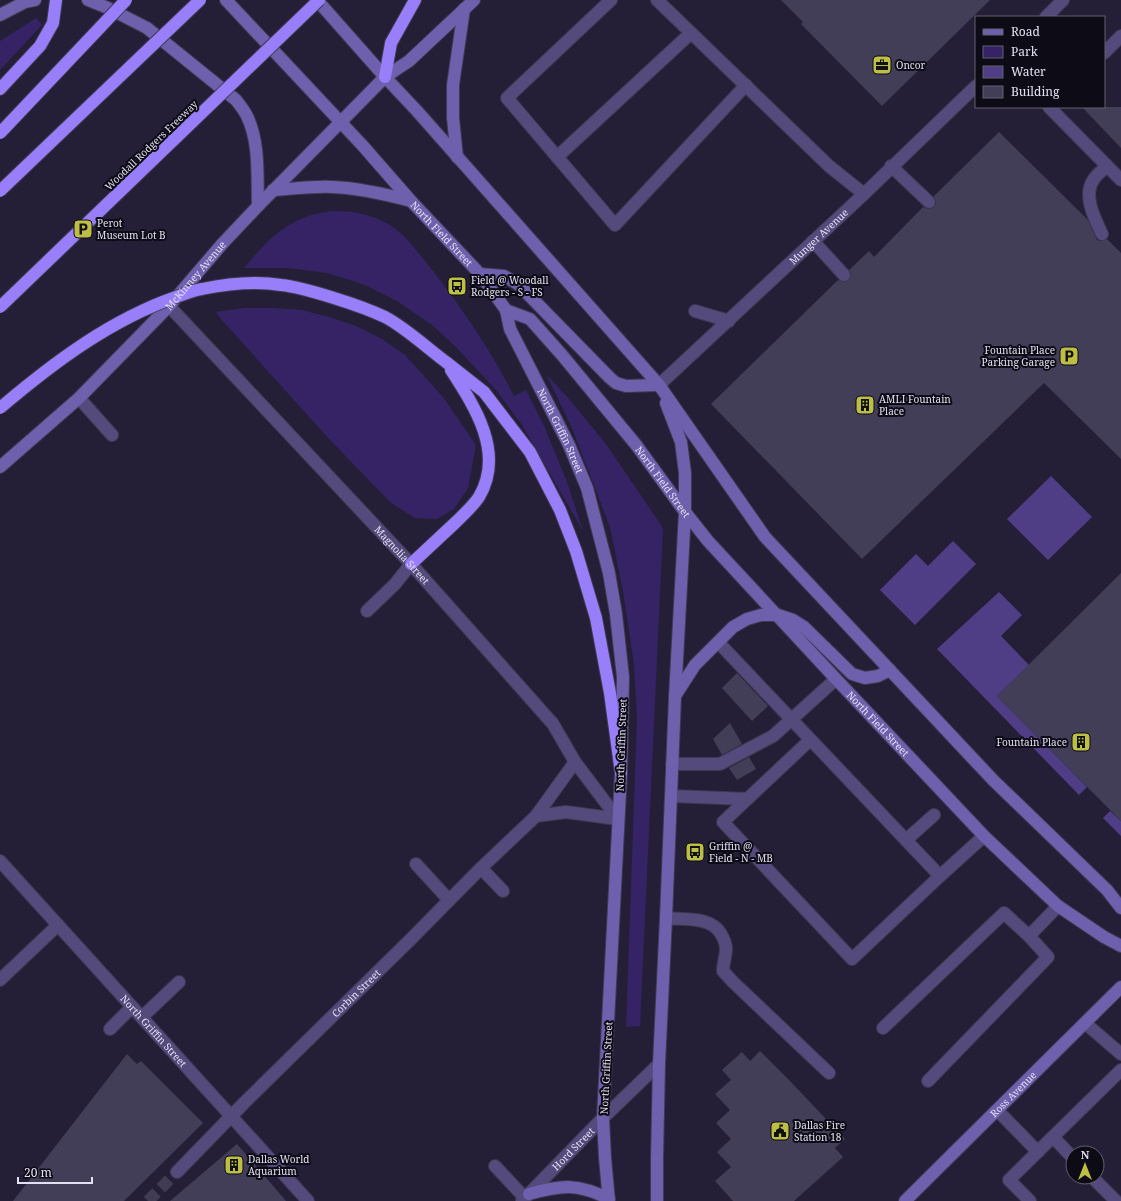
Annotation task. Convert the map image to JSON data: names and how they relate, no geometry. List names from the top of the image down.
{
  "streets": {
    "highway": ["Woodall Rodgers Freeway"],
    "main road": [
      "North Field Street",
      "McKinney Avenue",
      "North Griffin Street",
      "Ross Avenue"
    ],
    "street": [
      "Munger Avenue",
      "Magnolia Street",
      "Corbin Street",
      "Hord Street"
    ]
  },
  "crossings": [
    ["North Field Street", "McKinney Avenue"],
    ["North Field Street", "North Griffin Street"],
    ["McKinney Avenue", "Magnolia Street"],
    ["North Griffin Street", "Magnolia Street"],
    ["North Griffin Street", "Corbin Street"],
    ["North Griffin Street", "Hord Street"],
    ["Magnolia Street", "Corbin Street"]
  ],
  "places": {
    "office": ["Oncor"],
    "parking": ["Perot Museum Lot B", "Fountain Place Parking Garage"],
    "bus stop": ["Field @ Woodall Rodgers - S - FS", "Griffin @ Field - N - MB"],
    "building": ["AMLI Fountain Place", "Fountain Place", "Dallas World Aquarium"],
    "public building": ["Dallas Fire Station 18"]
  },
  "legend": [
    "Road",
    "Park",
    "Water",
    "Building"
  ],
  "scale_bar": "20 m",
  "north": "top"
}
